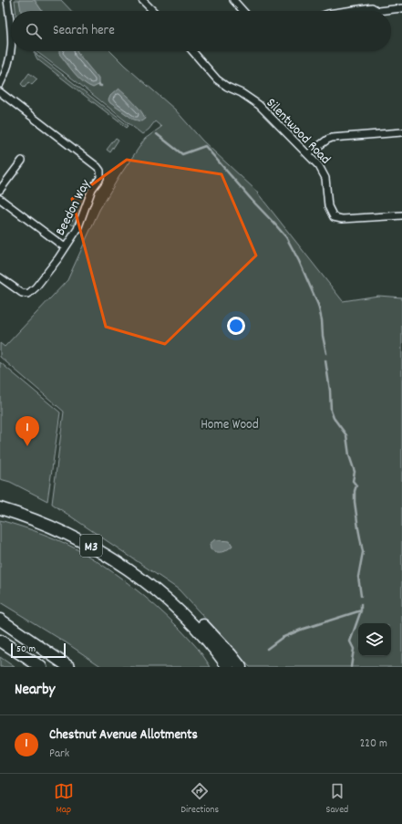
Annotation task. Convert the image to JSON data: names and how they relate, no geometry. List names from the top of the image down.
{
  "streets": {
    "highway": ["M3"],
    "street": ["Silentwood Road", "Beedon Way"]
  },
  "parks": ["Home Wood"],
  "scale_bar": "50 m",
  "page": {
    "search": "Search here",
    "pins": "1",
    "scale": "50 m",
    "heading": "Nearby",
    "list": [
      {
        "mark": "1",
        "name": "Chestnut Avenue Allotments",
        "note": "Park",
        "value": "220 m"
      }
    ],
    "nav": ["Map", "Directions", "Saved"]
  }
}
